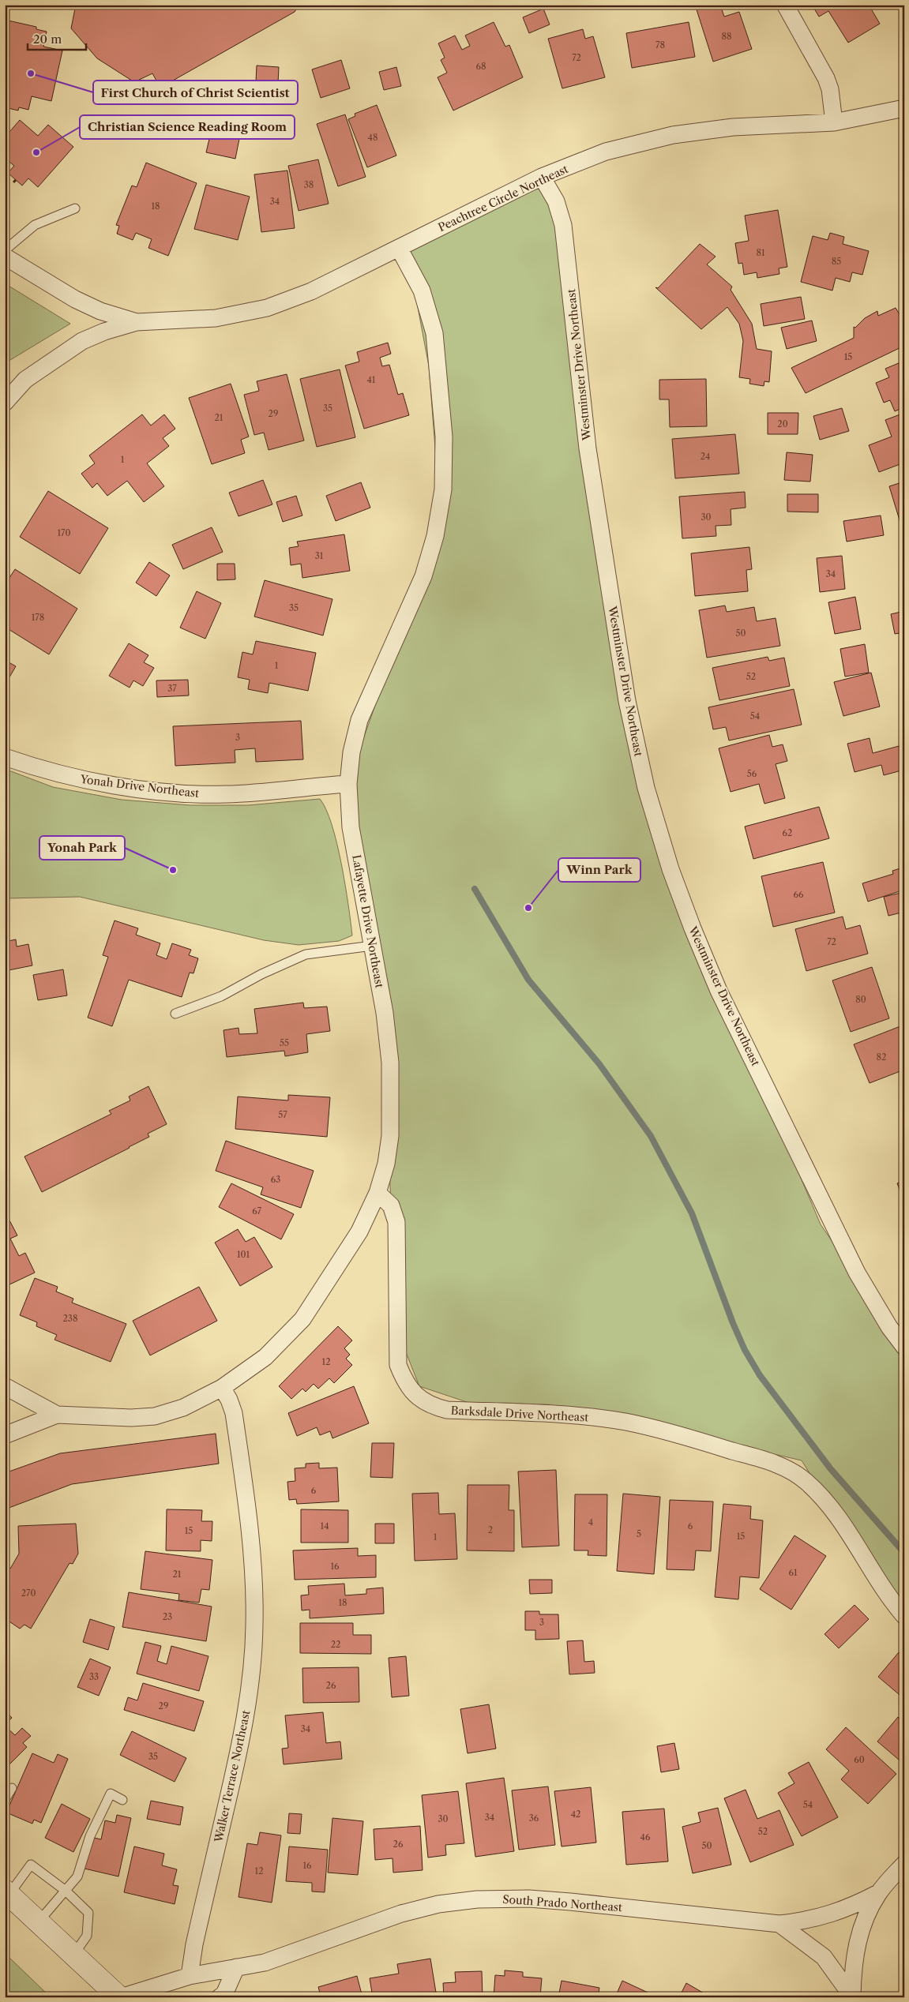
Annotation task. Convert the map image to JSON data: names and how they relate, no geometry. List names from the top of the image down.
{
  "streets": {
    "street": [
      "Peachtree Circle Northeast",
      "Westminster Drive Northeast",
      "Yonah Drive Northeast",
      "Lafayette Drive Northeast",
      "Barksdale Drive Northeast",
      "Walker Terrace Northeast",
      "South Prado Northeast"
    ]
  },
  "crossings": [
    ["Peachtree Circle Northeast", "Westminster Drive Northeast"],
    ["Peachtree Circle Northeast", "Lafayette Drive Northeast"],
    ["Yonah Drive Northeast", "Lafayette Drive Northeast"],
    ["Lafayette Drive Northeast", "Barksdale Drive Northeast"],
    ["Lafayette Drive Northeast", "Walker Terrace Northeast"],
    ["Walker Terrace Northeast", "South Prado Northeast"]
  ],
  "places": [
    "First Church of Christ Scientist",
    "Christian Science Reading Room",
    "Yonah Park",
    "Winn Park"
  ],
  "house_numbers": [
    "88",
    "78",
    "72",
    "68",
    "48",
    "38",
    "34",
    "18",
    "81",
    "85",
    "15",
    "41",
    "35",
    "29",
    "21",
    "20",
    "24",
    "1",
    "30",
    "170",
    "31",
    "34",
    "35",
    "178",
    "50",
    "1",
    "52",
    "37",
    "54",
    "3",
    "56",
    "62",
    "66",
    "72",
    "80",
    "55",
    "82",
    "57",
    "63",
    "67",
    "101",
    "238",
    "12",
    "6",
    "4",
    "14",
    "6",
    "2",
    "15",
    "5",
    "15",
    "1",
    "16",
    "61",
    "21",
    "270",
    "18",
    "23",
    "3",
    "22",
    "33",
    "26",
    "29",
    "34",
    "35",
    "60",
    "54",
    "42",
    "34",
    "36",
    "30",
    "52",
    "46",
    "26",
    "50",
    "16",
    "12"
  ],
  "scale_bar": "20 m"
}
